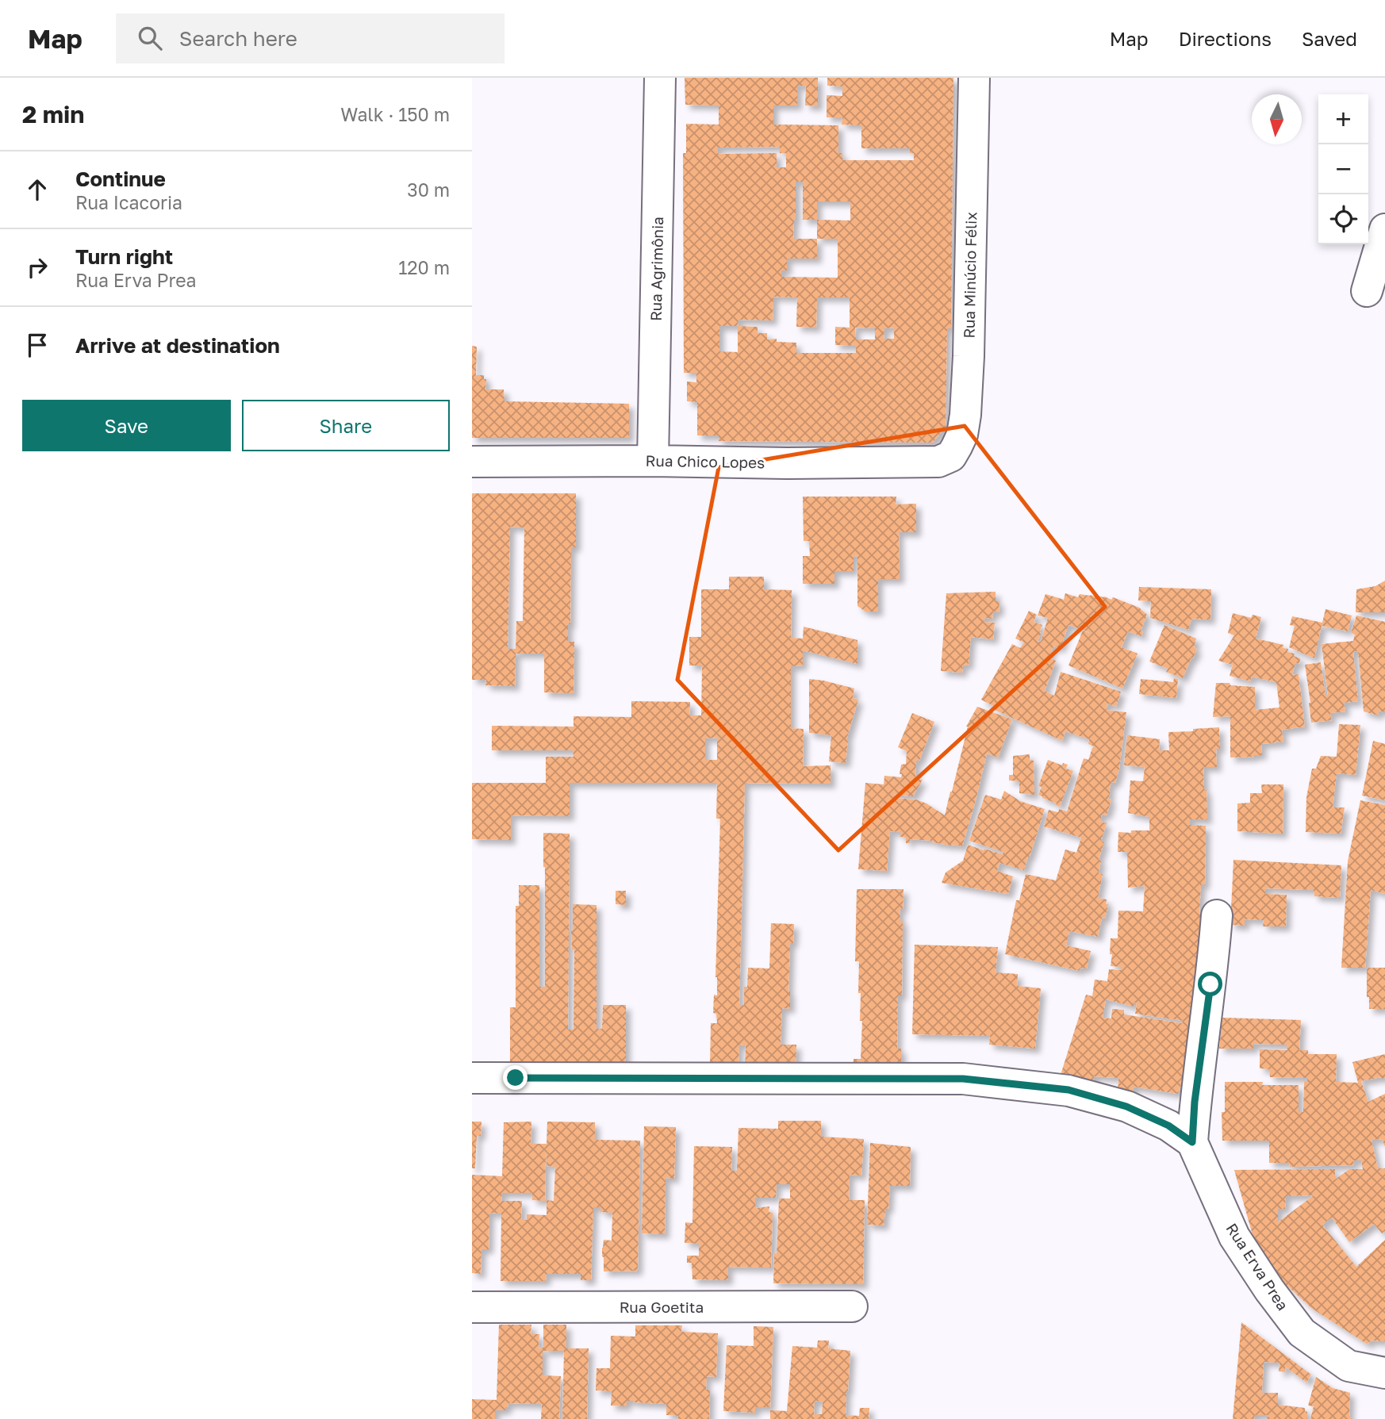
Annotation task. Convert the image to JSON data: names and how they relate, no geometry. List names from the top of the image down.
{
  "streets": {
    "street": [
      "Rua Agrimônia",
      "Rua Minúcio Félix",
      "Rua Chico Lopes",
      "Rua Erva Prea",
      "Rua Goetita"
    ]
  },
  "crossings": [
    ["Rua Agrimônia", "Rua Chico Lopes"],
    ["Rua Minúcio Félix", "Rua Chico Lopes"]
  ],
  "north": "bottom",
  "page": {
    "header": "Map",
    "search": "Search here",
    "nav": ["Map", "Directions", "Saved"],
    "heading": ["2 min", "Walk · 150 m"],
    "map_buttons": ["+", "−"],
    "list": [
      ["Continue", "Rua Icacoria", "30 m"],
      ["Turn right", "Rua Erva Prea", "120 m"],
      "Arrive at destination"
    ],
    "buttons": ["Save", "Share"]
  }
}
